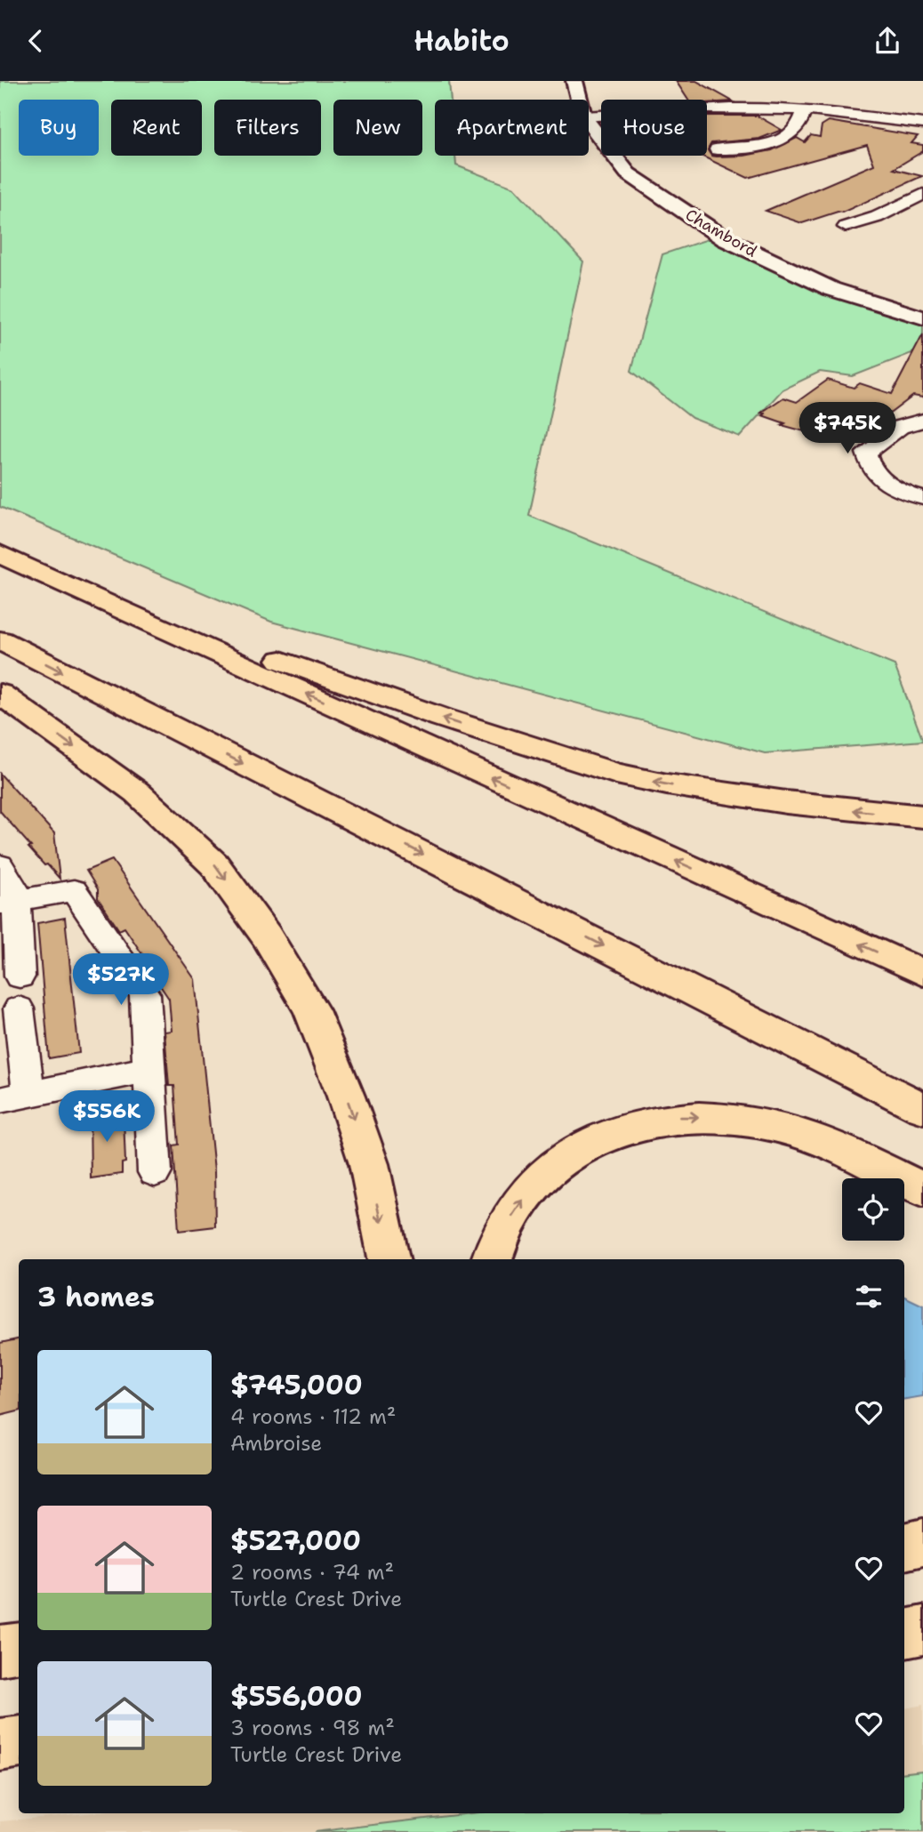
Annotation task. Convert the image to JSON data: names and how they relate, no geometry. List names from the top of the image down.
{
  "streets": {
    "street": ["Chambord"]
  },
  "page": {
    "header": "Habito",
    "chip": [
      "Buy",
      "Rent",
      "Filters",
      "New",
      "Apartment",
      "House"
    ],
    "price": ["$745K", "$527K", "$556K"],
    "heading": "3 homes",
    "list": [
      {
        "name": "$745,000",
        "note": "4 rooms · 112 m² · Ambroise"
      },
      {
        "name": "$527,000",
        "note": "2 rooms · 74 m² · Turtle Crest Drive"
      },
      {
        "name": "$556,000",
        "note": "3 rooms · 98 m² · Turtle Crest Drive"
      }
    ]
  }
}
